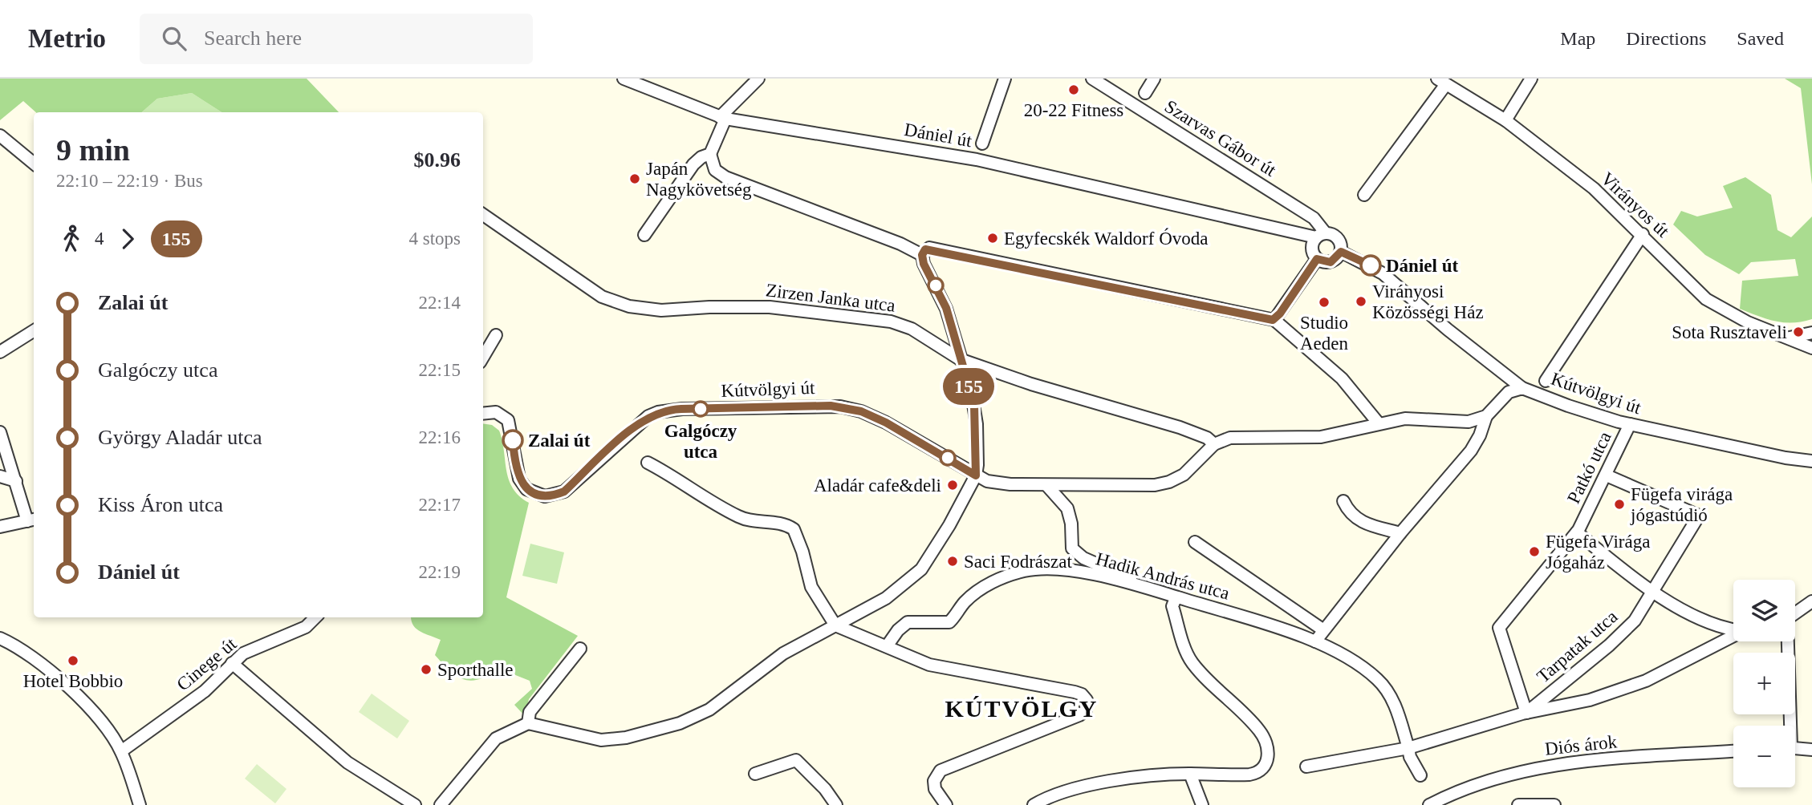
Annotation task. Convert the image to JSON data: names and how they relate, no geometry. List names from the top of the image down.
{
  "streets": {
    "street": [
      "Dániel út",
      "Szarvas Gábor út",
      "Virányos út",
      "Zirzen Janka utca",
      "Kútvölgyi út",
      "Patkó utca",
      "Hadik András utca",
      "Tarpatak utca",
      "Cinege út",
      "Diós árok"
    ]
  },
  "crossings": [
    ["Dániel út", "Szarvas Gábor út"],
    ["Zirzen Janka utca", "Kútvölgyi út"],
    ["Kútvölgyi út", "Patkó utca"],
    ["Patkó utca", "Tarpatak utca"]
  ],
  "districts": ["KÚTVÖLGY"],
  "places": [
    "20-22 Fitness",
    "Japán Nagykövetség",
    "Egyfecskék Waldorf Óvoda",
    "Dániel út",
    "Virányosi Közösségi Ház",
    "Studio Aeden",
    "Sota Rusztaveli",
    "Galgóczy utca",
    "Zalai út",
    "Aladár cafe&deli",
    "Fügefa virága jógastúdió",
    "Fügefa Virága Jógaház",
    "Saci Fodrászat",
    "Hotel Bobbio",
    "Sporthalle"
  ],
  "lines": ["bus line 155"],
  "page": {
    "header": "Metrio",
    "search": "Search here",
    "nav": ["Map", "Directions", "Saved"],
    "on_map": "155",
    "heading": ["9 min", "22:10 – 22:19 · Bus", "$0.96"],
    "legs": ["4", "155", "4 stops"],
    "list": [
      {
        "name": "Zalai út",
        "value": "22:14"
      },
      {
        "name": "Galgóczy utca",
        "value": "22:15"
      },
      {
        "name": "György Aladár utca",
        "value": "22:16"
      },
      {
        "name": "Kiss Áron utca",
        "value": "22:17"
      },
      {
        "name": "Dániel út",
        "value": "22:19"
      }
    ],
    "map_buttons": ["+", "−"]
  }
}
